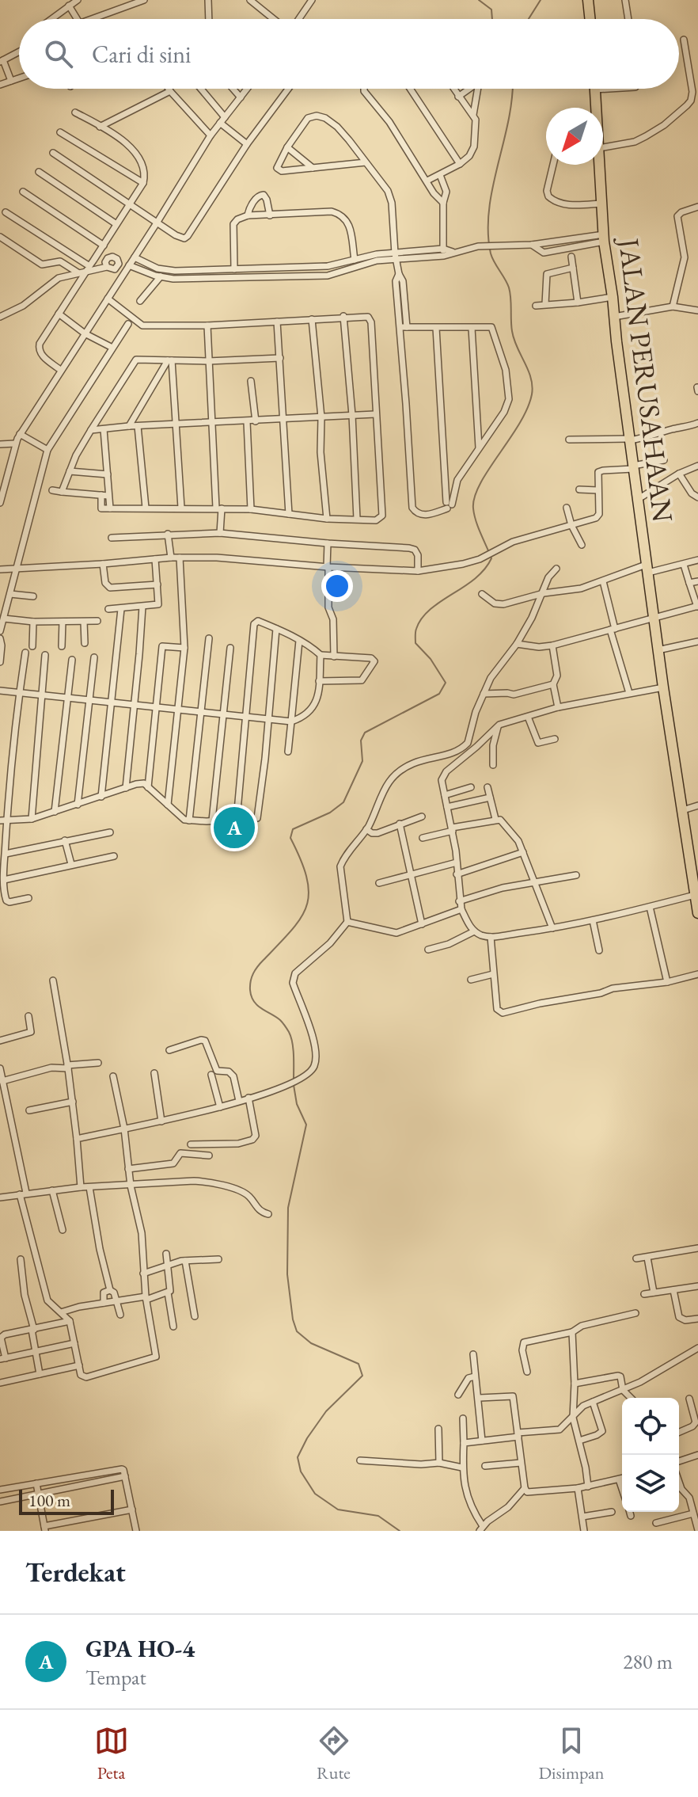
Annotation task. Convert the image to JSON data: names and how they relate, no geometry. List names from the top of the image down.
{
  "streets": {
    "main road": ["JALAN PERUSAHAAN"]
  },
  "scale_bar": "100 m",
  "north": "bottom left",
  "page": {
    "search": "Cari di sini",
    "pins": "A",
    "scale": "100 m",
    "heading": "Terdekat",
    "list": [
      {
        "mark": "A",
        "name": "GPA HO-4",
        "note": "Tempat",
        "value": "280 m"
      }
    ],
    "nav": ["Peta", "Rute", "Disimpan"]
  }
}
